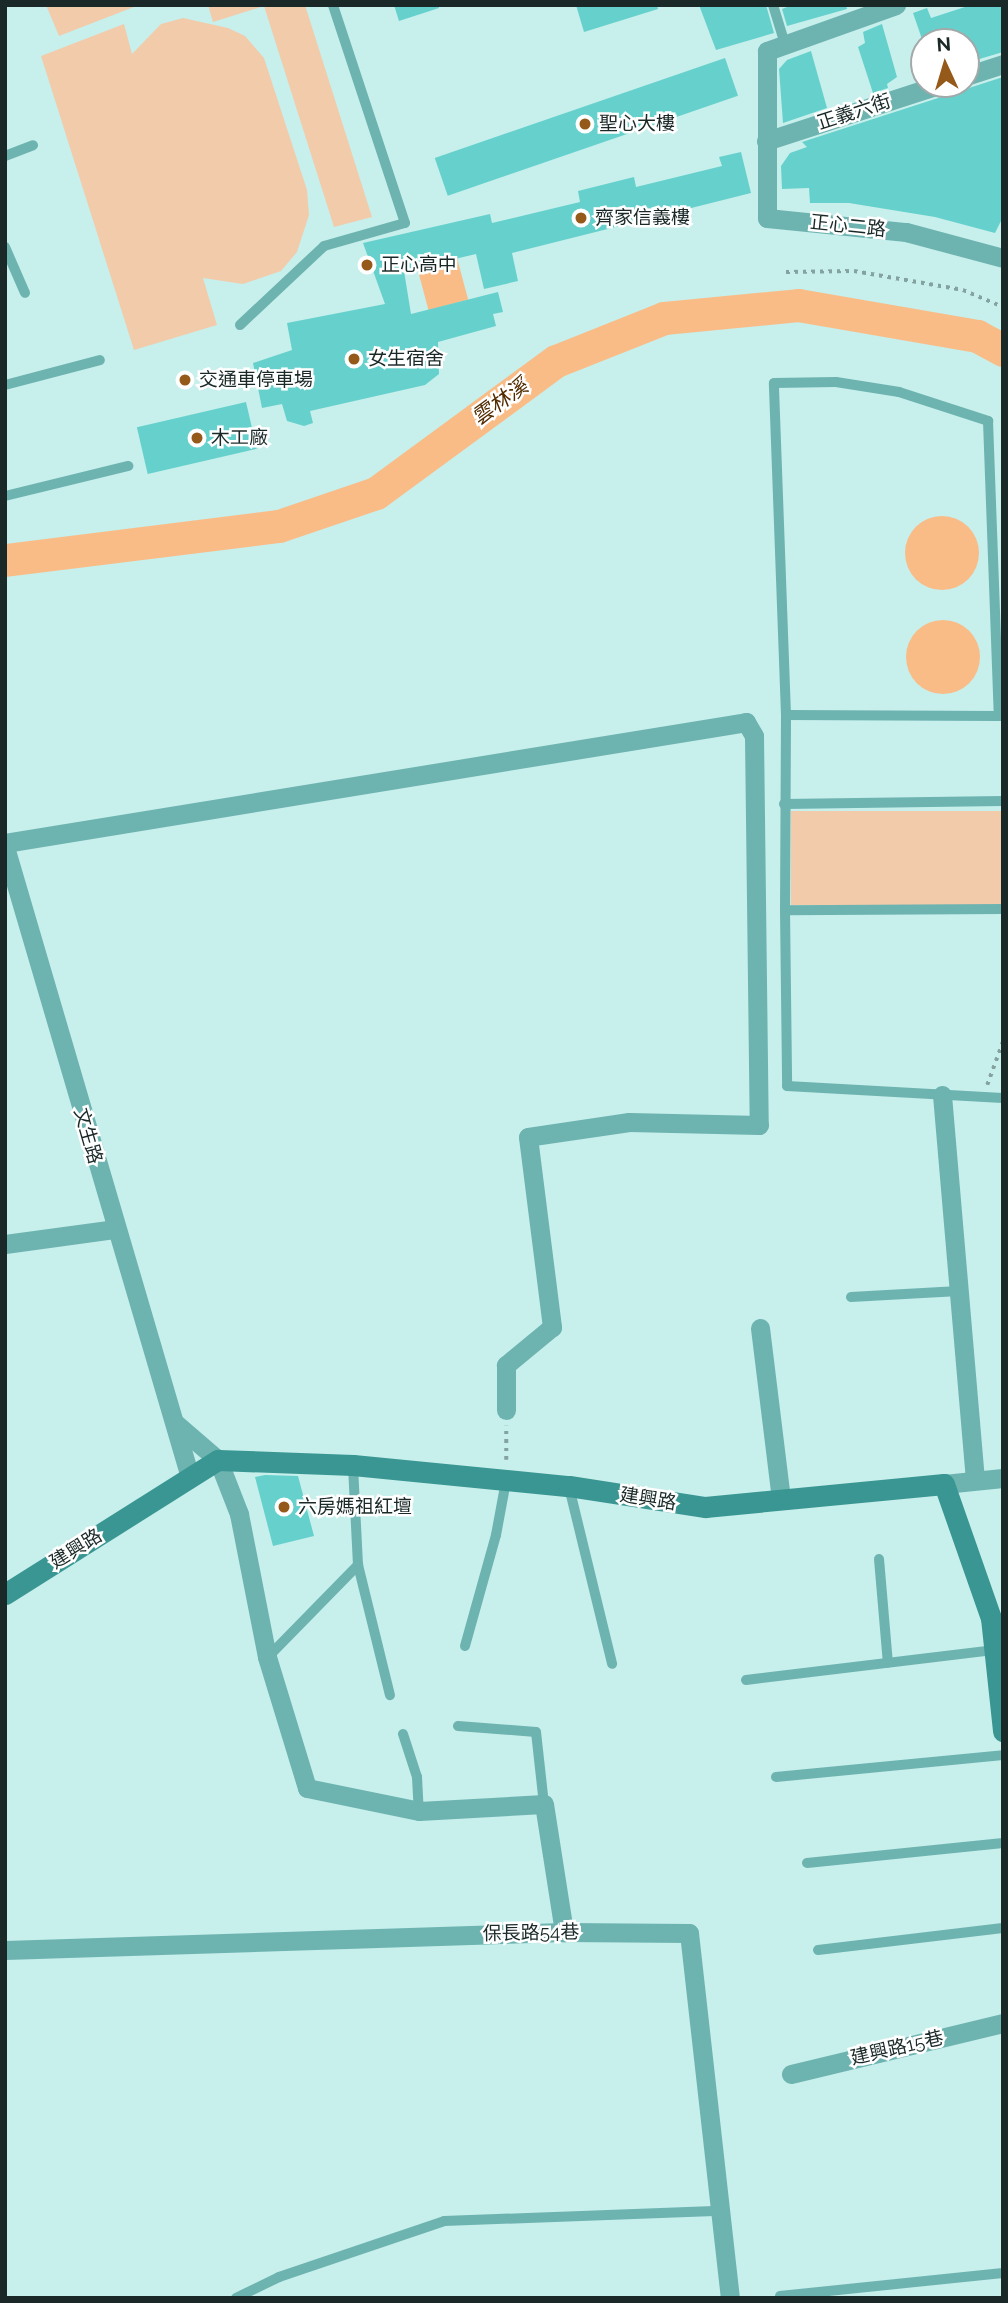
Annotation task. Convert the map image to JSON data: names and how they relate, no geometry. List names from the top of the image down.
{
  "streets": {
    "street": [
      "正義六街",
      "正心二路",
      "文生路",
      "建興路",
      "保長路54巷",
      "建興路15巷"
    ]
  },
  "crossings": [
    ["正義六街", "正心二路"],
    ["文生路", "建興路"]
  ],
  "water": ["雲林溪"],
  "places": [
    "聖心大樓",
    "齊家信義樓",
    "正心高中",
    "女生宿舍",
    "交通車停車場",
    "木工廠",
    "六房媽祖紅壇"
  ],
  "north": "top"
}
